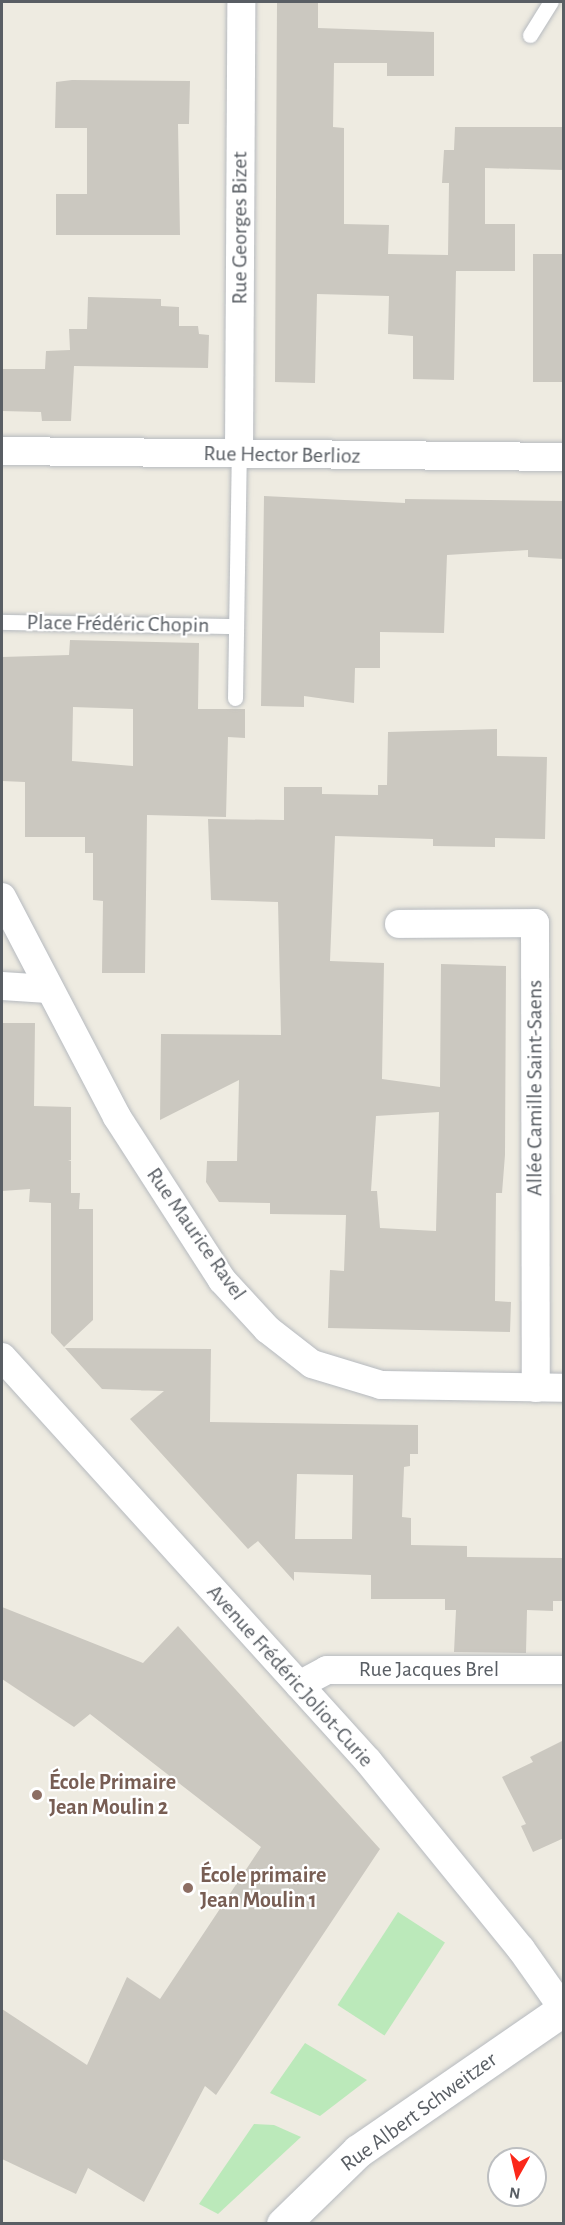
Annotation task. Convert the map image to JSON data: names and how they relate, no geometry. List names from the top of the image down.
{
  "streets": {
    "street": [
      "Rue Georges Bizet",
      "Rue Hector Berlioz",
      "Allée Camille Saint-Saens",
      "Rue Maurice Ravel",
      "Rue Jacques Brel",
      "Avenue Frédéric Joliot-Curie",
      "Rue Albert Schweitzer"
    ],
    "lane": ["Place Frédéric Chopin"]
  },
  "crossings": [
    ["Rue Georges Bizet", "Rue Hector Berlioz"],
    ["Rue Georges Bizet", "Place Frédéric Chopin"],
    ["Rue Hector Berlioz", "Place Frédéric Chopin"],
    ["Allée Camille Saint-Saens", "Rue Maurice Ravel"],
    ["Rue Jacques Brel", "Avenue Frédéric Joliot-Curie"],
    ["Avenue Frédéric Joliot-Curie", "Rue Albert Schweitzer"]
  ],
  "places": ["École Primaire Jean Moulin 2", "École primaire Jean Moulin 1"],
  "north": "bottom"
}
